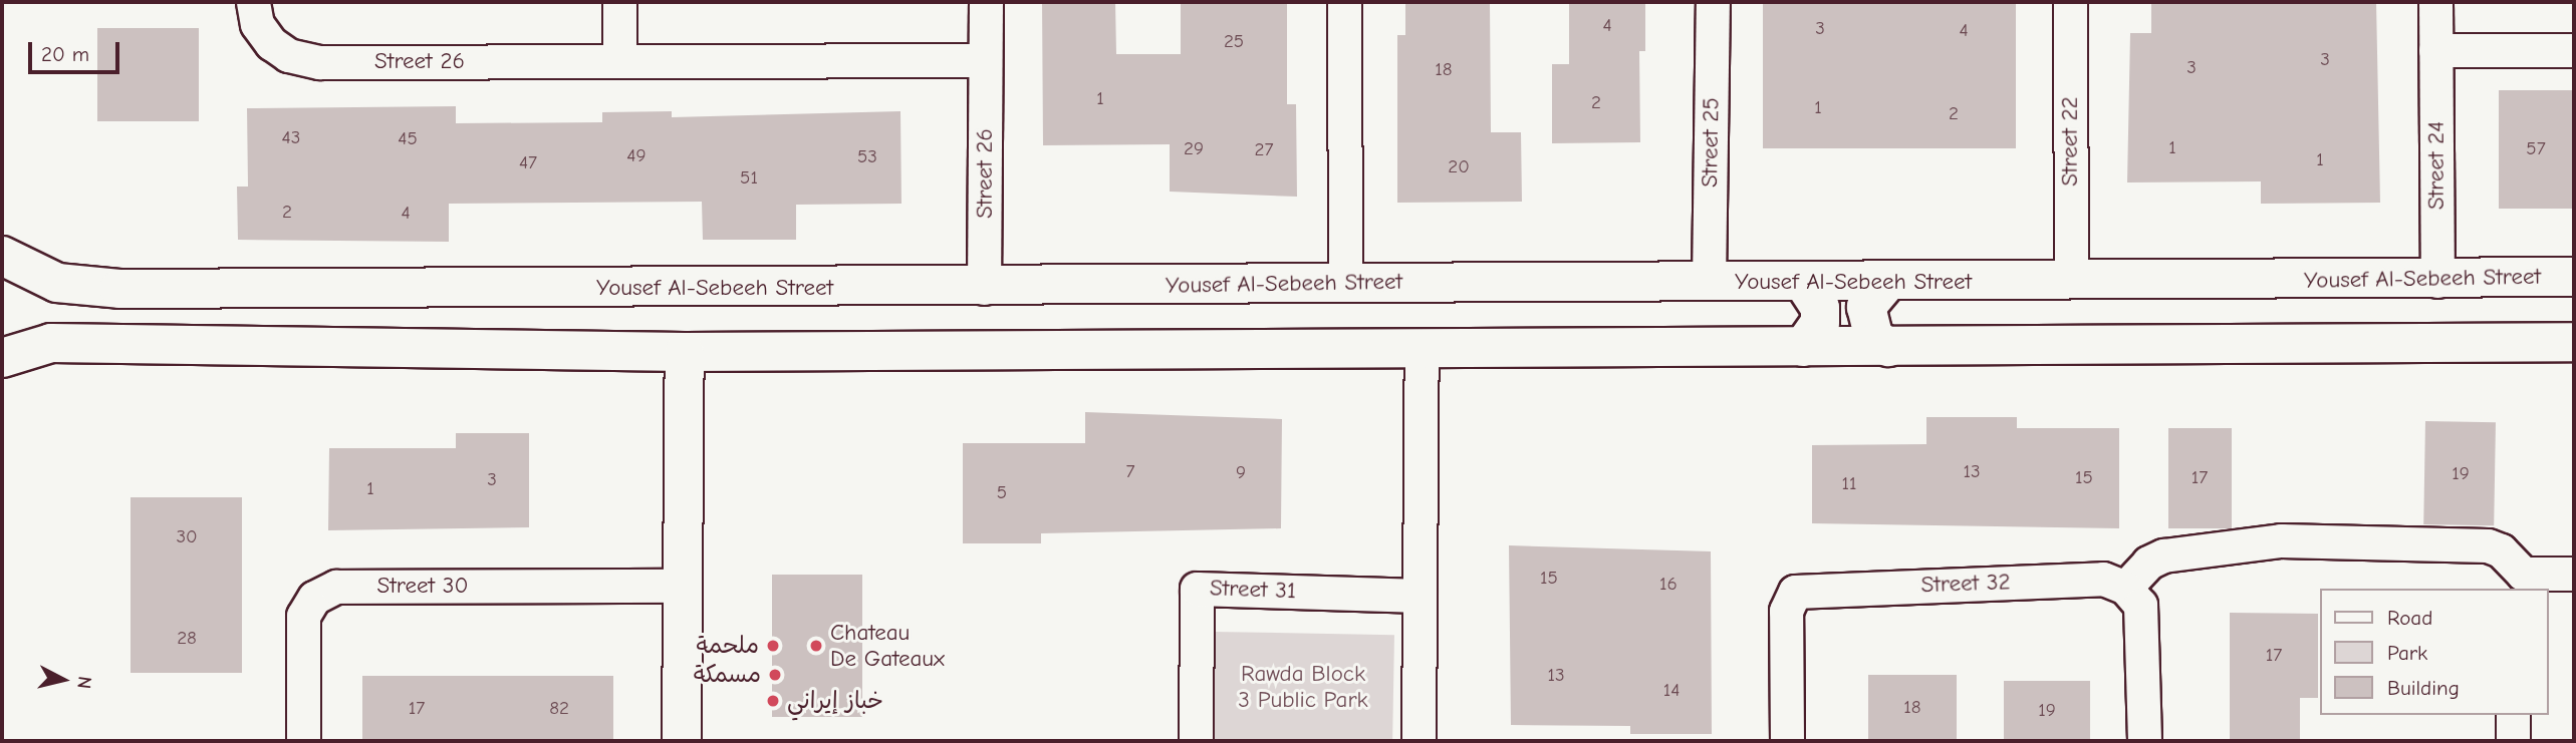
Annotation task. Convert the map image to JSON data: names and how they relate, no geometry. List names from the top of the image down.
{
  "streets": {
    "street": [
      "Street 26",
      "Street 22",
      "Street 25",
      "Street 24",
      "Yousef Al-Sebeeh Street",
      "Street 32",
      "Street 30",
      "Street 31"
    ]
  },
  "crossings": [
    ["Street 26", "Yousef Al-Sebeeh Street"],
    ["Street 22", "Yousef Al-Sebeeh Street"],
    ["Street 25", "Yousef Al-Sebeeh Street"],
    ["Street 24", "Yousef Al-Sebeeh Street"]
  ],
  "parks": ["Rawda Block 3 Public Park"],
  "places": [
    "ملحمة",
    "Chateau De Gateaux",
    "مسمكة",
    "خباز إيراني"
  ],
  "house_numbers": [
    "4",
    "3",
    "4",
    "25",
    "3",
    "3",
    "18",
    "1",
    "2",
    "1",
    "2",
    "43",
    "45",
    "1",
    "29",
    "57",
    "27",
    "49",
    "53",
    "1",
    "47",
    "20",
    "51",
    "2",
    "4",
    "7",
    "13",
    "9",
    "19",
    "15",
    "17",
    "3",
    "11",
    "1",
    "5",
    "30",
    "15",
    "16",
    "28",
    "17",
    "13",
    "14",
    "18",
    "17",
    "82",
    "19"
  ],
  "legend": ["Road", "Park", "Building"],
  "scale_bar": "20 m",
  "north": "right"
}
